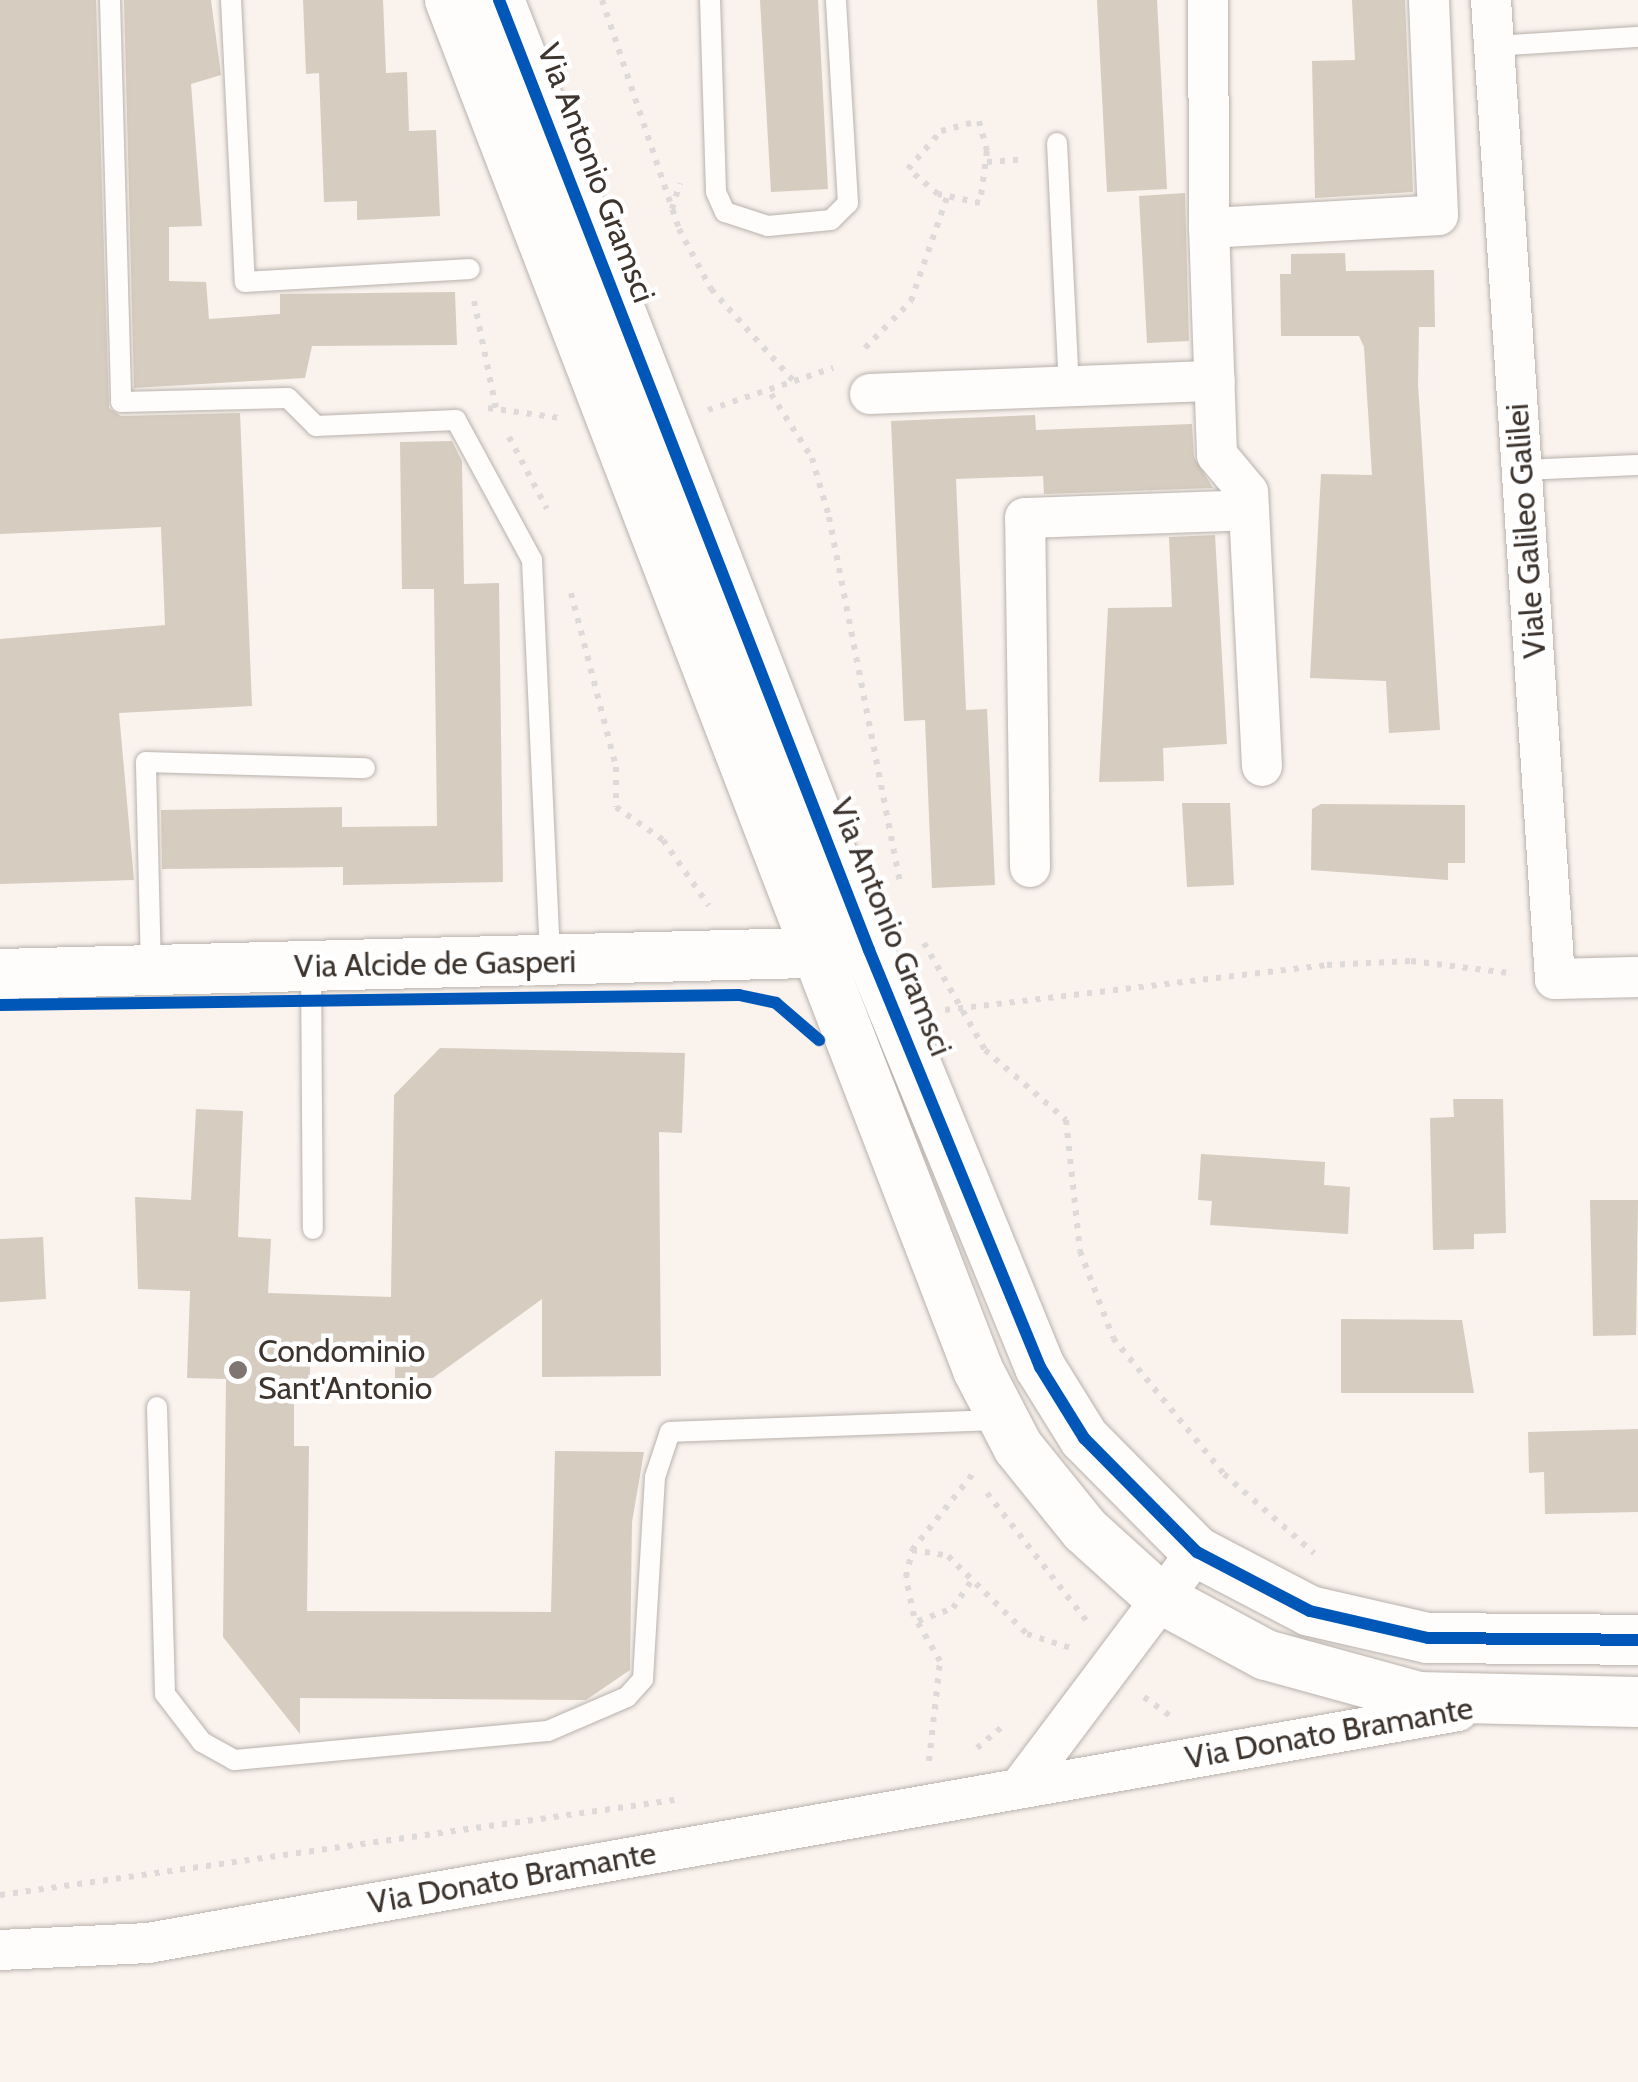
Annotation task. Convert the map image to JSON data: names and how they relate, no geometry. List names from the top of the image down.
{
  "streets": {
    "street": [
      "Via Antonio Gramsci",
      "Viale Galileo Galilei",
      "Via Alcide de Gasperi",
      "Via Donato Bramante"
    ]
  },
  "crossings": [
    ["Via Antonio Gramsci", "Via Alcide de Gasperi"]
  ],
  "places": ["Condominio Sant'Antonio"]
}
